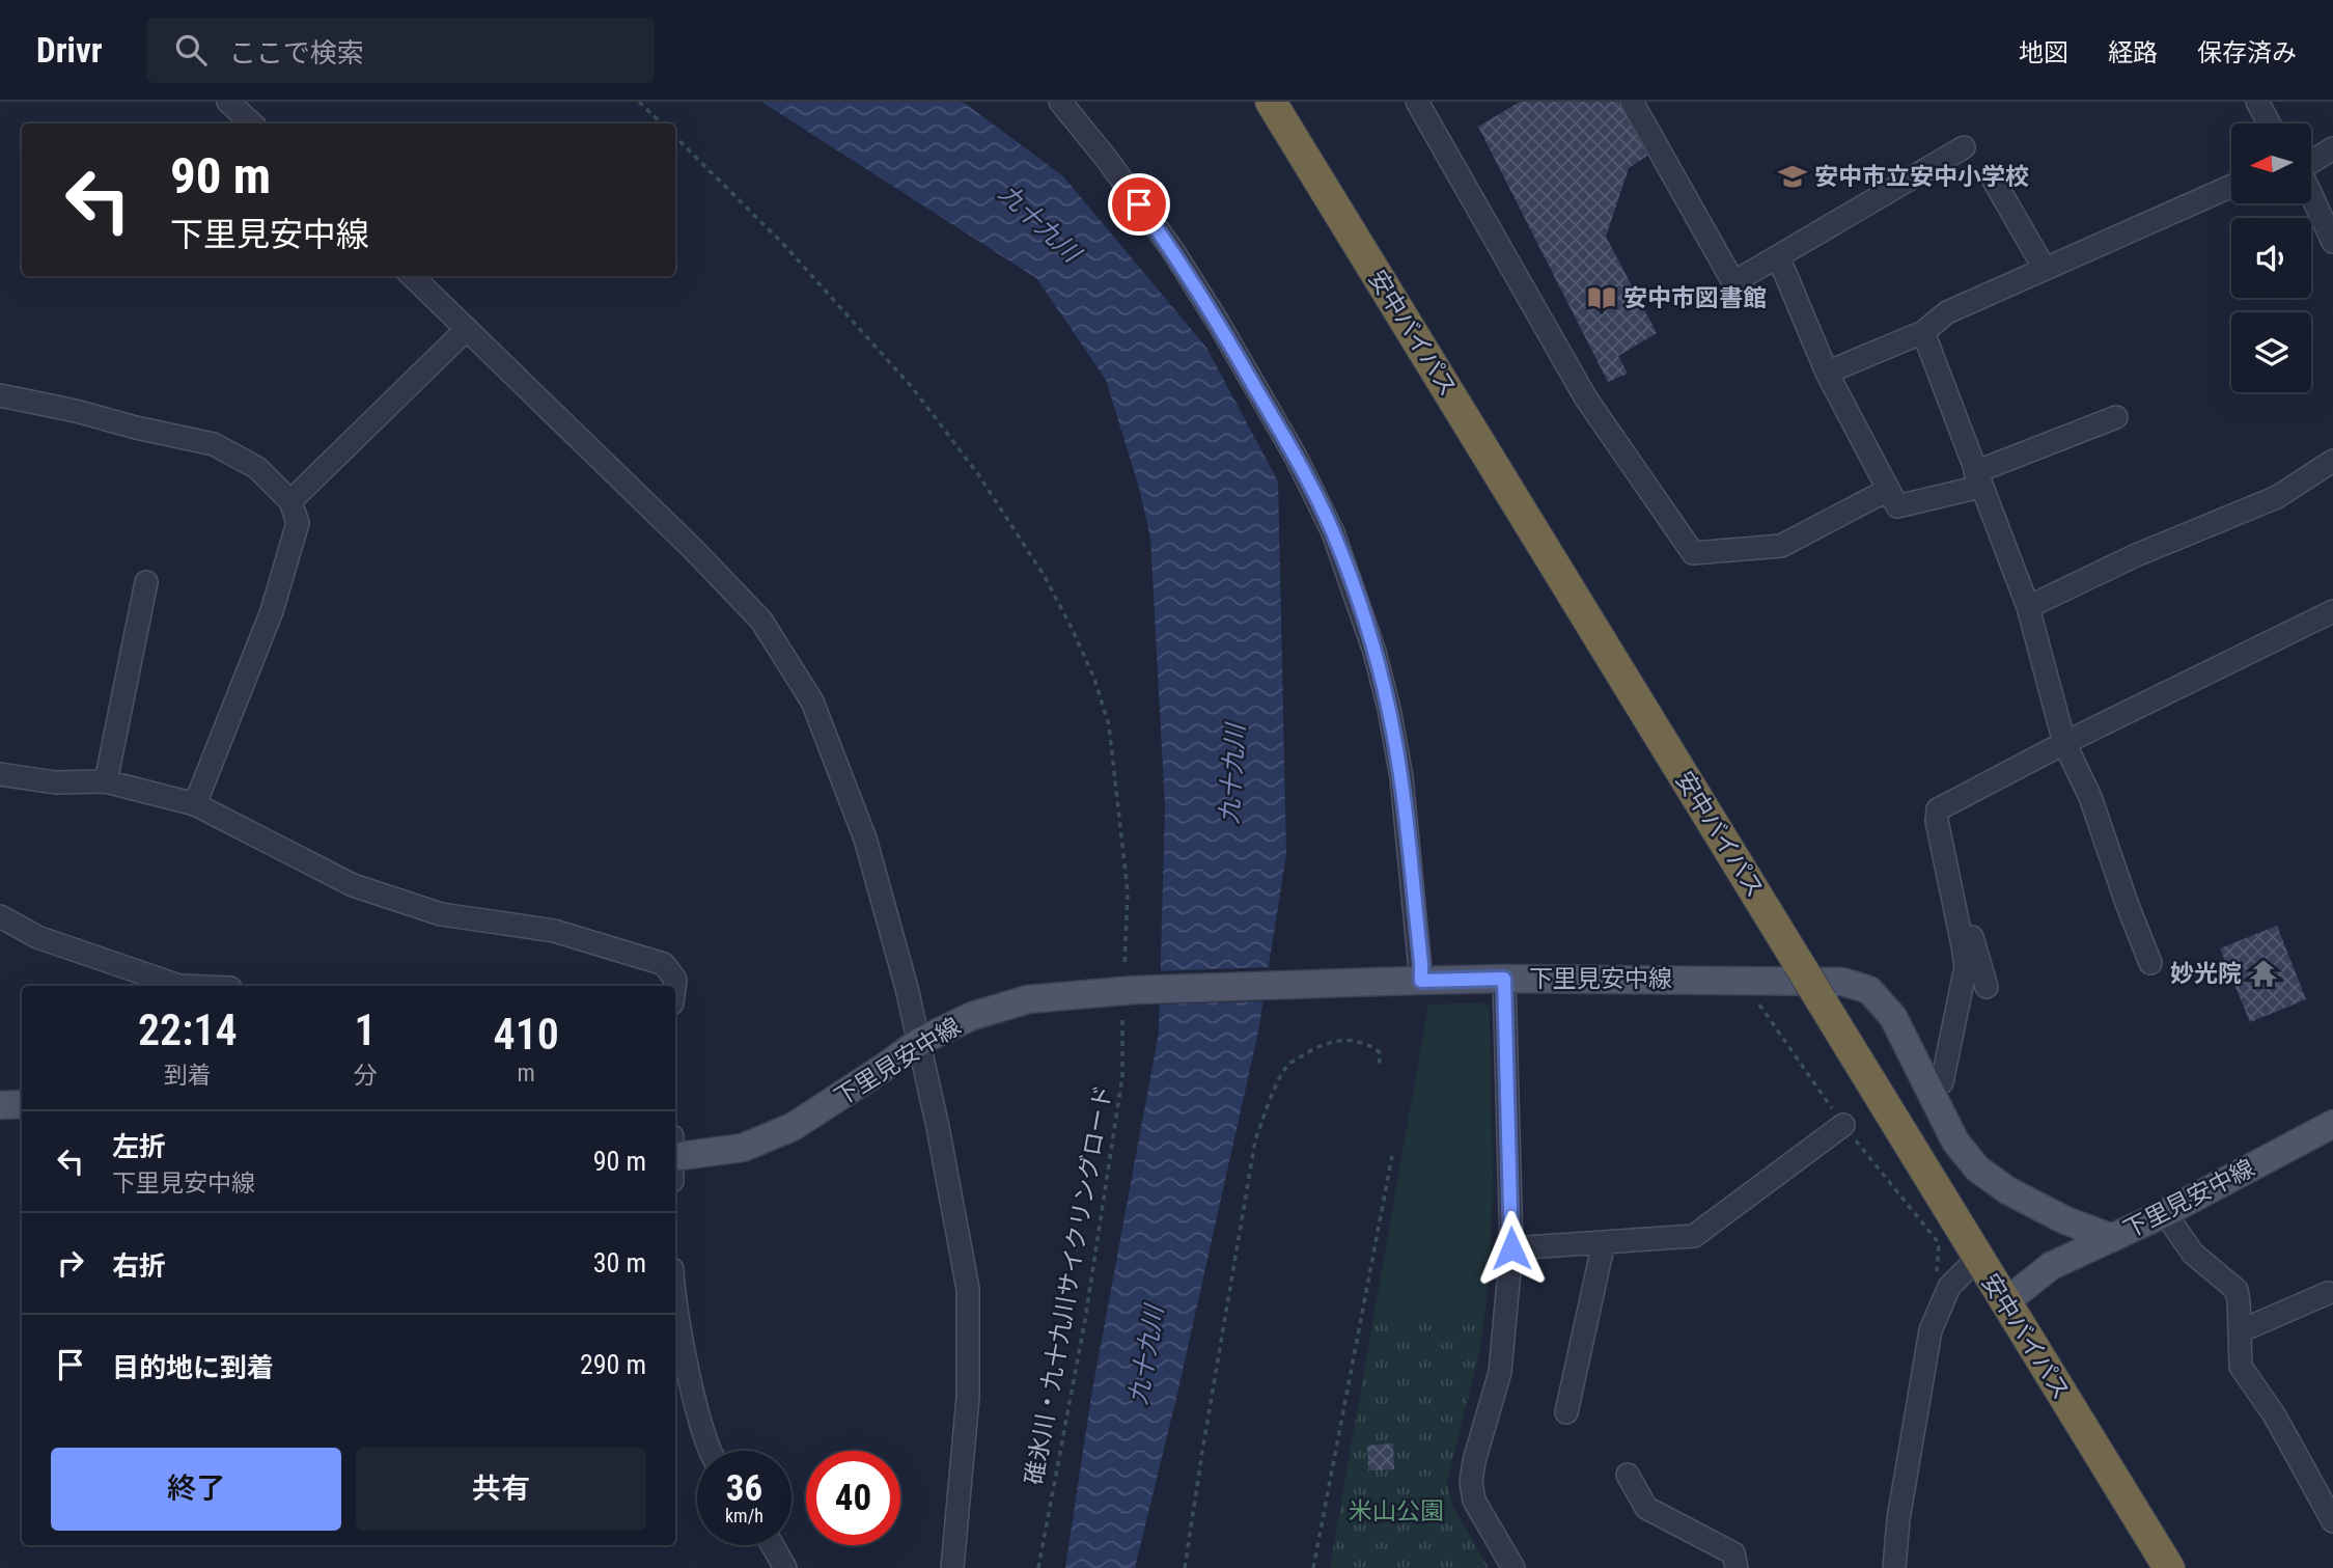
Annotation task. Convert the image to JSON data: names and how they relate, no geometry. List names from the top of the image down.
{
  "streets": {
    "highway": ["安中バイパス"],
    "main road": ["下里見安中線"],
    "path": ["碓氷川・九十九川サイクリングロード"]
  },
  "crossings": [
    ["下里見安中線", "碓氷川・九十九川サイクリングロード"]
  ],
  "water": ["九十九川"],
  "parks": ["米山公園"],
  "places": {
    "school or university": ["安中市立安中小学校"],
    "library": ["安中市図書館"],
    "temple": ["妙光院"]
  },
  "north": "left",
  "page": {
    "header": "Drivr",
    "search": "ここで検索",
    "nav": ["地図", "経路", "保存済み"],
    "turn": ["90 m", "下里見安中線"],
    "eta": [
      "22:14",
      "到着",
      "1",
      "分",
      "410",
      "m"
    ],
    "list": [
      {
        "name": "左折",
        "note": "下里見安中線",
        "value": "90 m"
      },
      {
        "name": "右折",
        "value": "30 m"
      },
      {
        "name": "目的地に到着",
        "value": "290 m"
      }
    ],
    "buttons": ["終了", "共有"],
    "speed": "36 km/h",
    "limit": "40"
  }
}
